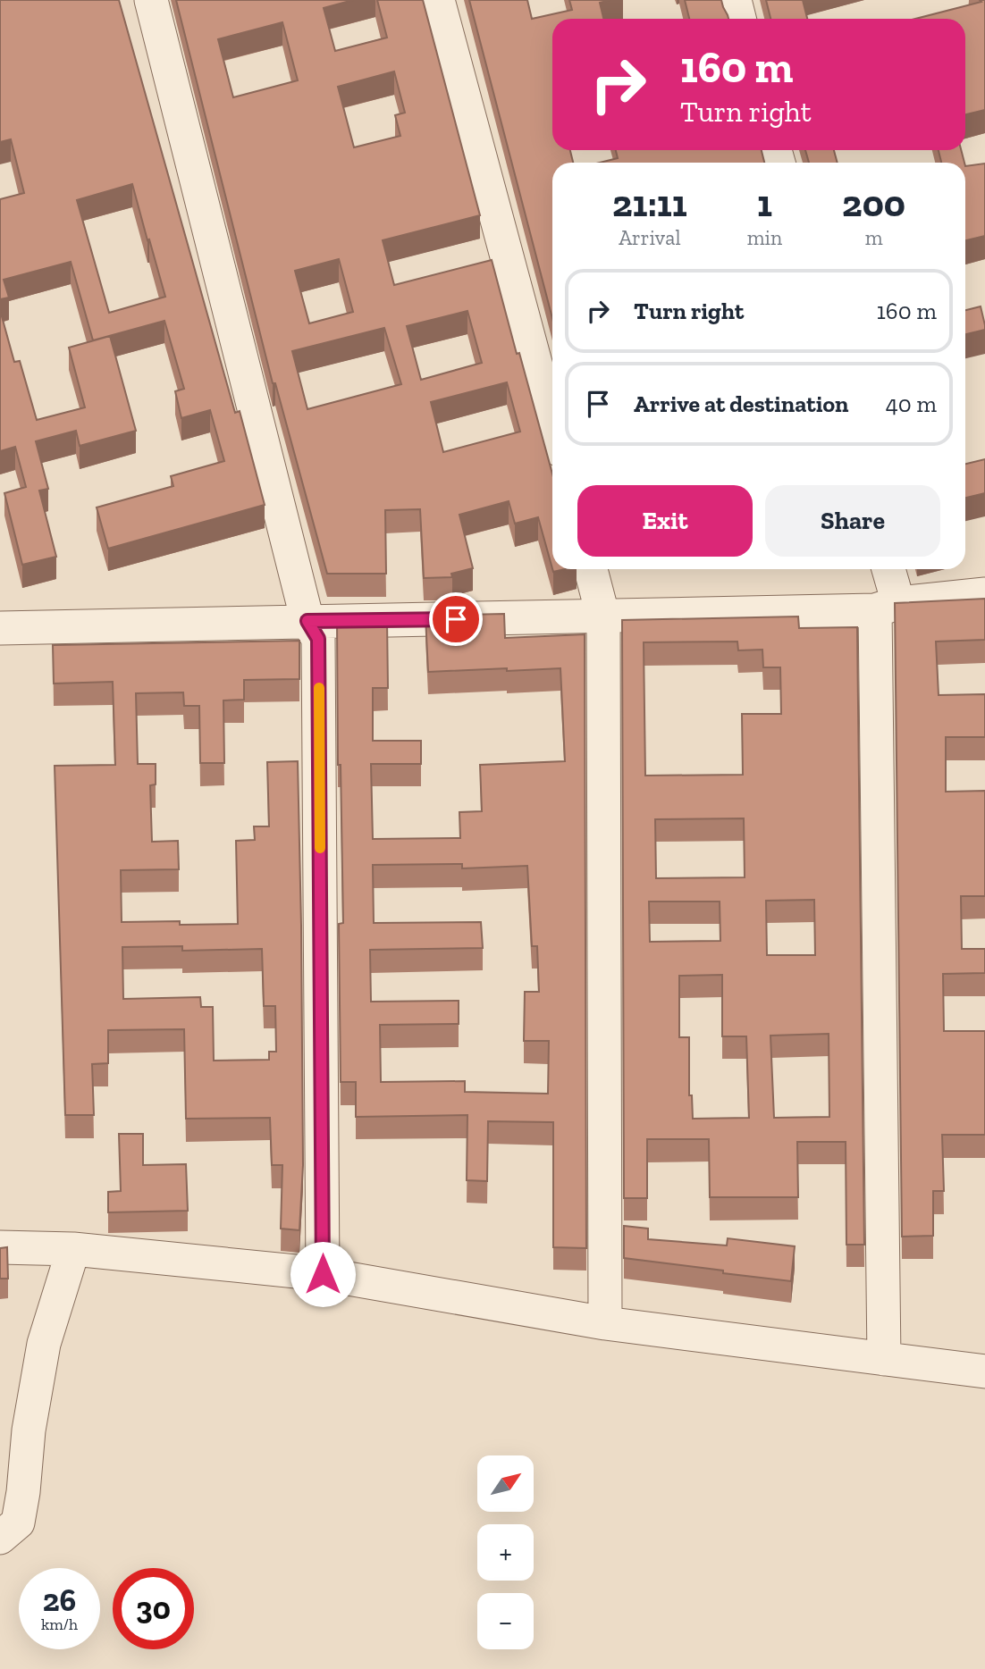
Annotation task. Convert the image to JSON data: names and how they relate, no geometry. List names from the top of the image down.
{
  "north": "top right",
  "page": {
    "turn": ["160 m", "Turn right"],
    "eta": [
      "21:11",
      "Arrival",
      "1",
      "min",
      "200",
      "m"
    ],
    "list": [
      {
        "name": "Turn right",
        "value": "160 m"
      },
      {
        "name": "Arrive at destination",
        "value": "40 m"
      }
    ],
    "buttons": ["Exit", "Share"],
    "map_buttons": ["+", "−"],
    "speed": "26 km/h",
    "limit": "30"
  }
}
